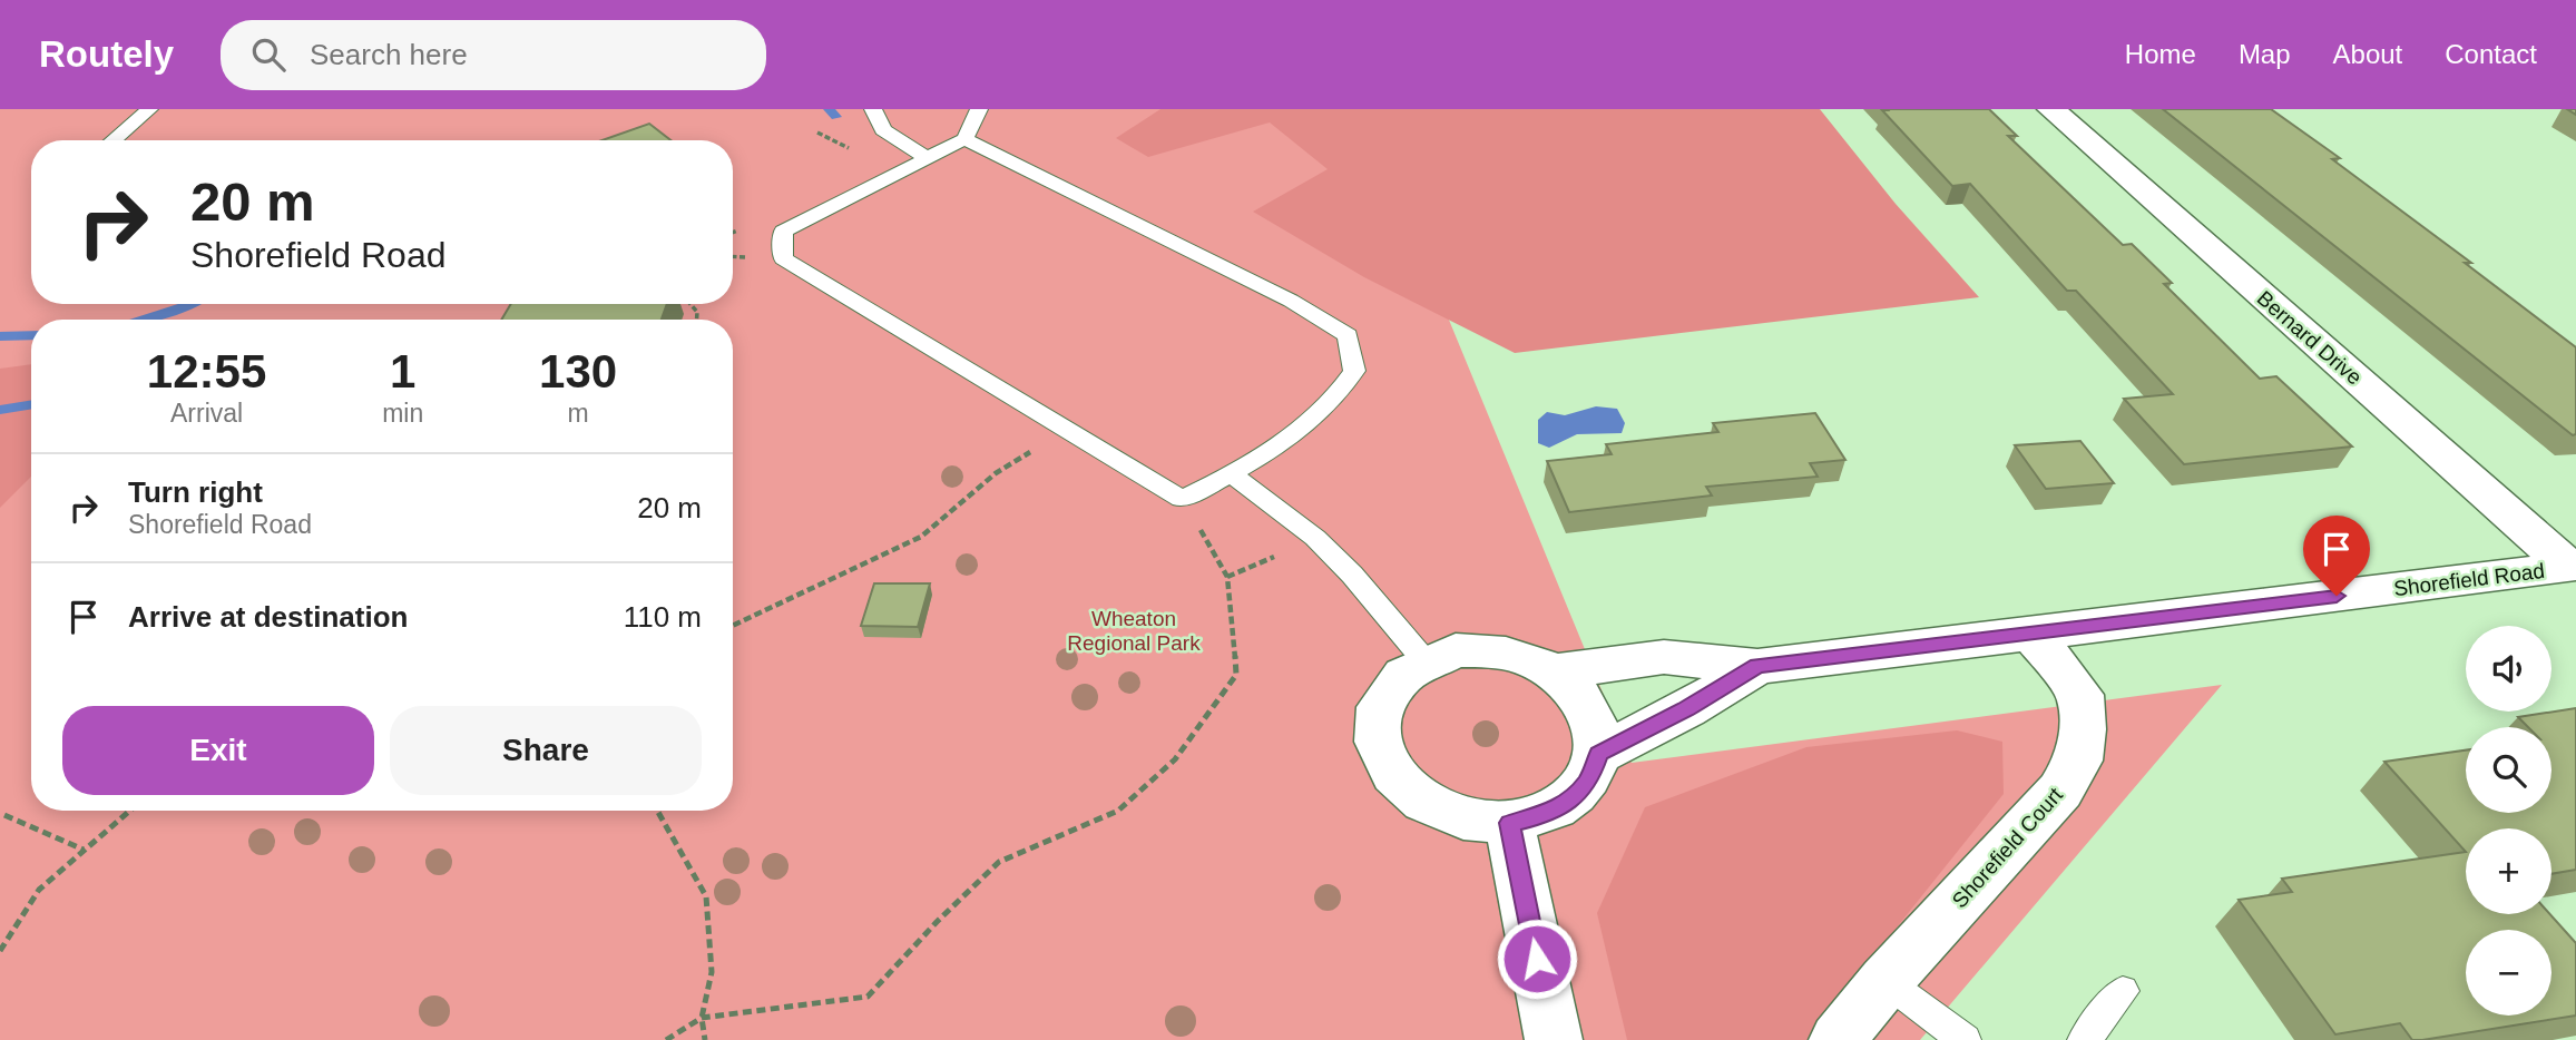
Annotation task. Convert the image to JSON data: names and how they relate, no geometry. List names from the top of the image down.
{
  "streets": {
    "street": ["Bernard Drive", "Shorefield Road", "Shorefield Court"]
  },
  "crossings": [
    ["Bernard Drive", "Shorefield Road"],
    ["Shorefield Road", "Shorefield Court"]
  ],
  "parks": ["Wheaton Regional Park"],
  "page": {
    "header": "Routely",
    "search": "Search here",
    "nav": [
      "Home",
      "Map",
      "About",
      "Contact"
    ],
    "turn": ["20 m", "Shorefield Road"],
    "eta": [
      "12:55",
      "Arrival",
      "1",
      "min",
      "130",
      "m"
    ],
    "list": [
      {
        "name": "Turn right",
        "note": "Shorefield Road",
        "value": "20 m"
      },
      {
        "name": "Arrive at destination",
        "value": "110 m"
      }
    ],
    "map_buttons": ["+", "−"],
    "buttons": ["Exit", "Share"]
  }
}
